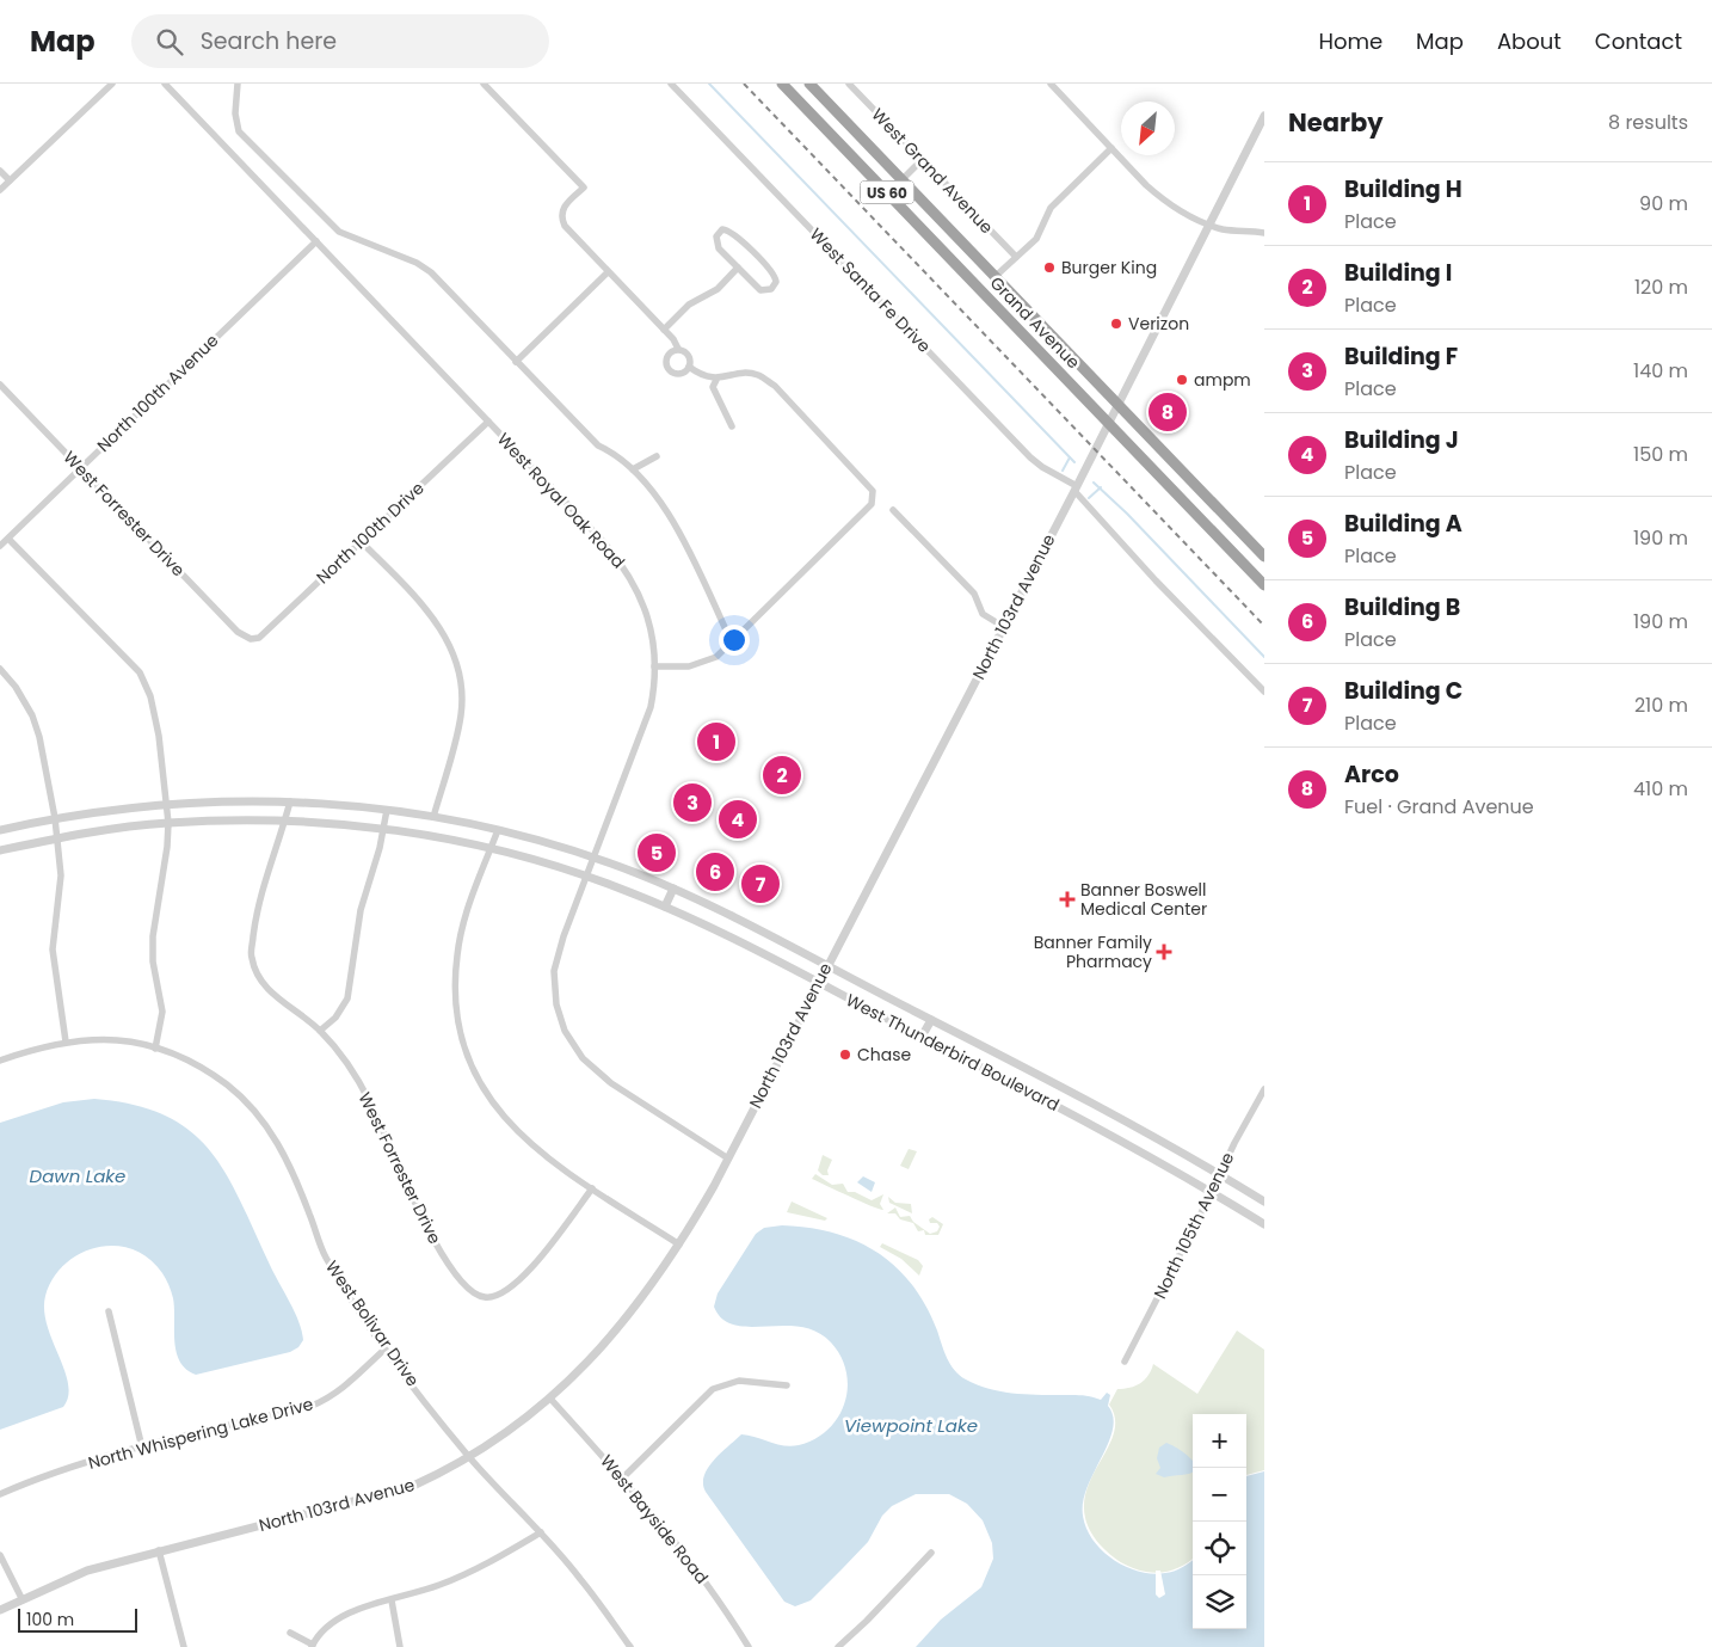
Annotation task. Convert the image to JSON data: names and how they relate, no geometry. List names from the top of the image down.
{
  "streets": {
    "highway": ["US 60", "Grand Avenue"],
    "street": [
      "West Grand Avenue",
      "West Santa Fe Drive",
      "North 100th Avenue",
      "West Royal Oak Road",
      "West Forrester Drive",
      "North 100th Drive",
      "North 103rd Avenue",
      "West Thunderbird Boulevard",
      "North 105th Avenue",
      "West Bolivar Drive",
      "North Whispering Lake Drive",
      "West Bayside Road"
    ]
  },
  "crossings": [
    ["West Santa Fe Drive", "North 103rd Avenue"],
    ["Grand Avenue", "North 103rd Avenue"],
    ["North 100th Avenue", "West Royal Oak Road"],
    ["North 100th Avenue", "West Forrester Drive"],
    ["West Royal Oak Road", "North 100th Drive"],
    ["West Royal Oak Road", "North 103rd Avenue"],
    ["West Royal Oak Road", "West Thunderbird Boulevard"],
    ["West Forrester Drive", "North 100th Drive"],
    ["West Forrester Drive", "West Thunderbird Boulevard"],
    ["North 103rd Avenue", "West Thunderbird Boulevard"],
    ["North 103rd Avenue", "West Bolivar Drive"],
    ["North 103rd Avenue", "West Bayside Road"],
    ["West Thunderbird Boulevard", "North 105th Avenue"],
    ["West Bolivar Drive", "North Whispering Lake Drive"]
  ],
  "water": ["Dawn Lake", "Viewpoint Lake"],
  "places": {
    "other": [
      "Burger King",
      "Verizon",
      "ampm",
      "Chase"
    ],
    "health": ["Banner Boswell Medical Center", "Banner Family Pharmacy"]
  },
  "scale_bar": "100 m",
  "north": "bottom left",
  "page": {
    "header": "Map",
    "search": "Search here",
    "nav": [
      "Home",
      "Map",
      "About",
      "Contact"
    ],
    "heading": ["Nearby", "8 results"],
    "list": [
      {
        "mark": "1",
        "name": "Building H",
        "note": "Place",
        "value": "90 m"
      },
      {
        "mark": "2",
        "name": "Building I",
        "note": "Place",
        "value": "120 m"
      },
      {
        "mark": "3",
        "name": "Building F",
        "note": "Place",
        "value": "140 m"
      },
      {
        "mark": "4",
        "name": "Building J",
        "note": "Place",
        "value": "150 m"
      },
      {
        "mark": "5",
        "name": "Building A",
        "note": "Place",
        "value": "190 m"
      },
      {
        "mark": "6",
        "name": "Building B",
        "note": "Place",
        "value": "190 m"
      },
      {
        "mark": "7",
        "name": "Building C",
        "note": "Place",
        "value": "210 m"
      },
      {
        "mark": "8",
        "name": "Arco",
        "note": "Fuel · Grand Avenue",
        "value": "410 m"
      }
    ],
    "pins": [
      "8",
      "1",
      "2",
      "3",
      "4",
      "5",
      "6",
      "7"
    ],
    "map_buttons": ["+", "−"],
    "scale": "100 m"
  }
}
